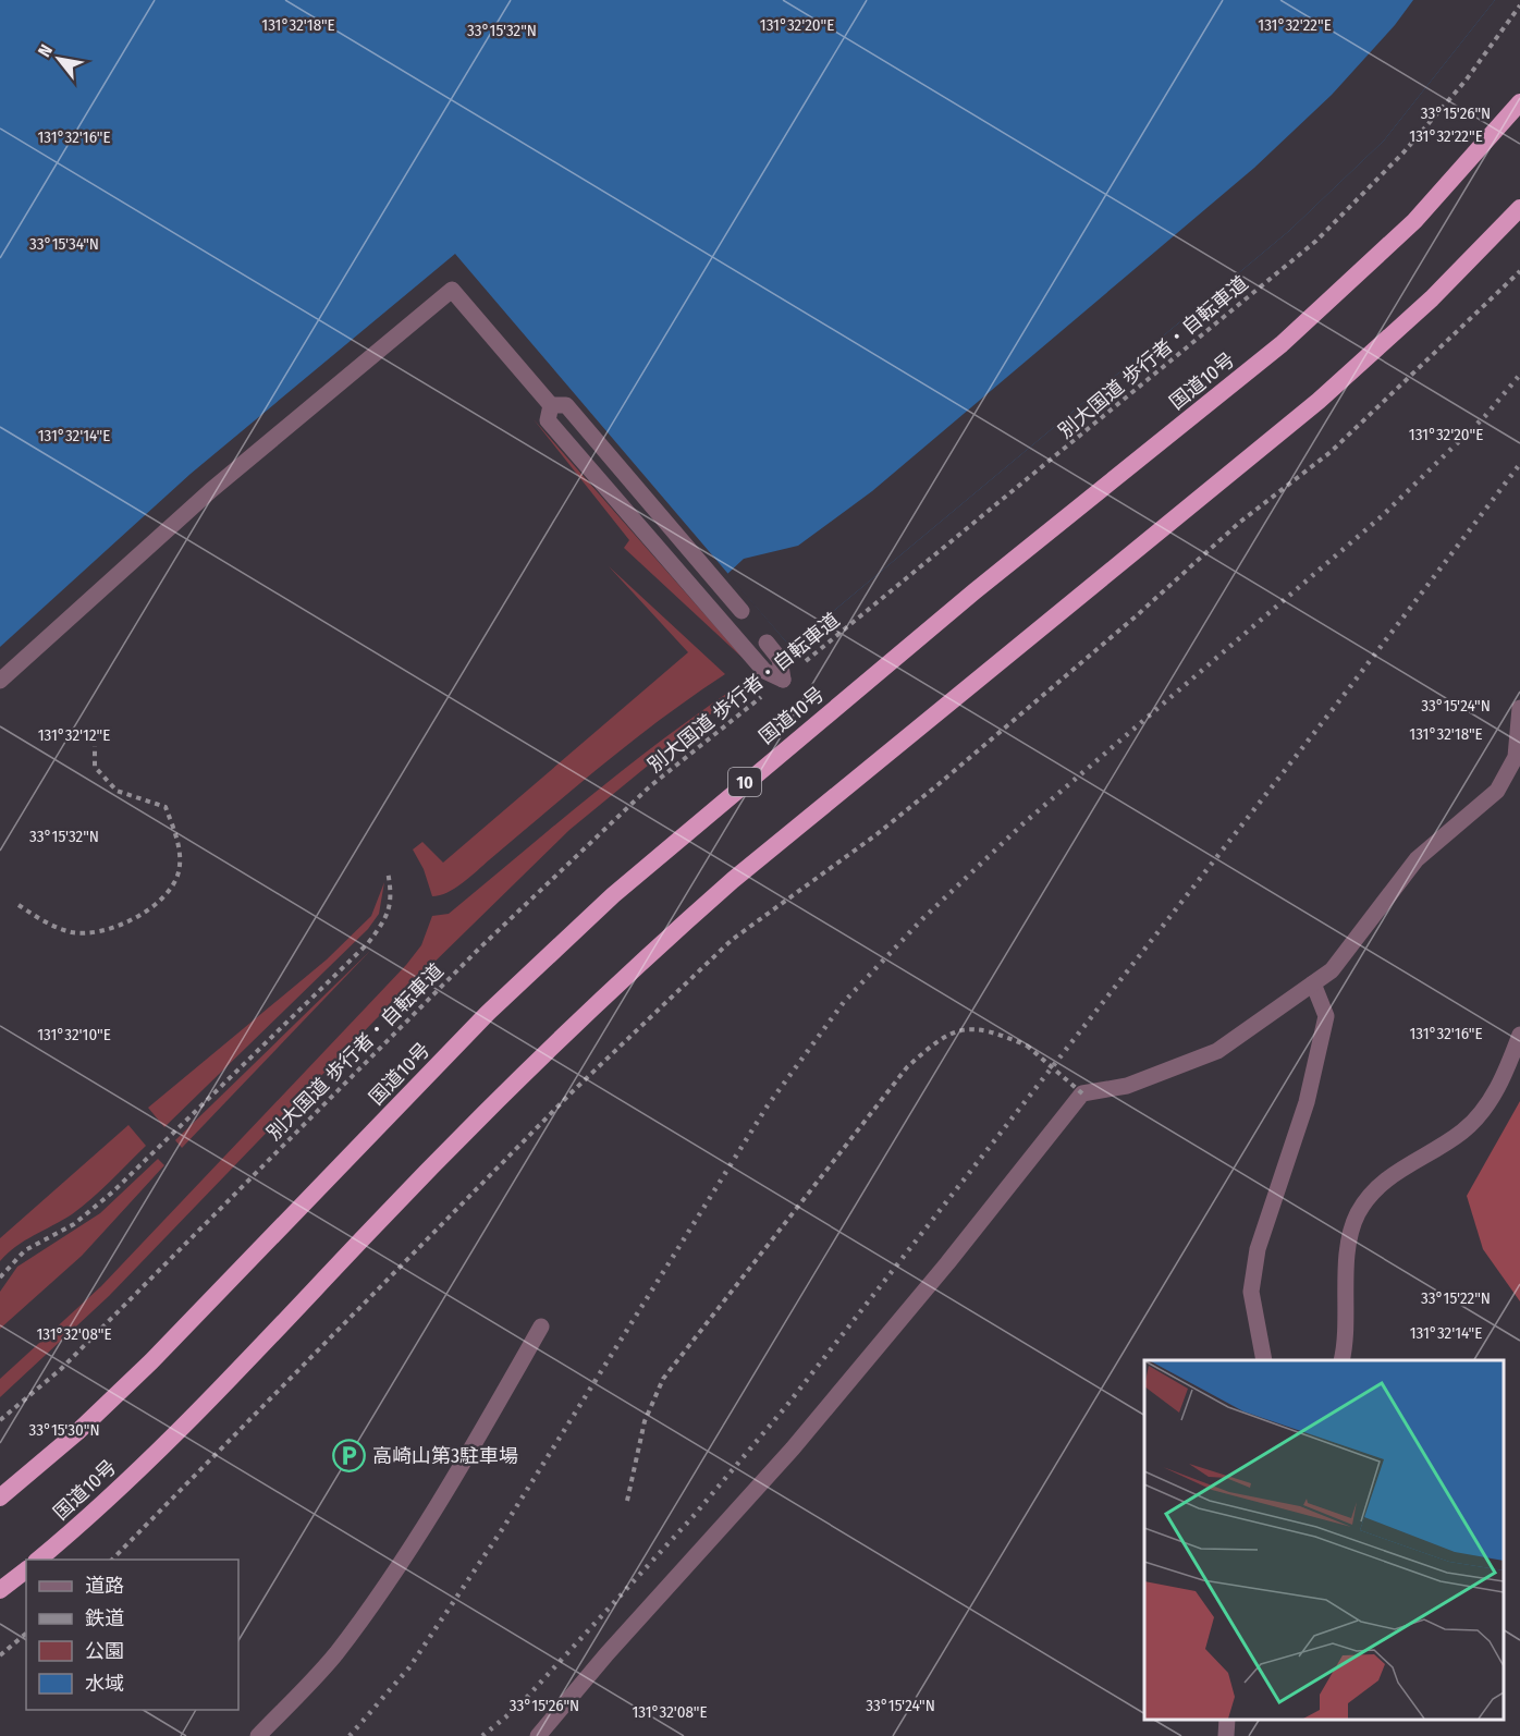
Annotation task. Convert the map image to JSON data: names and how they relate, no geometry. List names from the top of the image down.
{
  "streets": {
    "highway": ["国道10号", "10"],
    "path": ["別大国道 歩行者・自転車道"]
  },
  "places": {
    "parking": ["高崎山第3駐車場"]
  },
  "legend": [
    "道路",
    "鉄道",
    "公園",
    "水域"
  ],
  "north": "top left",
  "coordinates": [
    "131°32'18\"E",
    "131°32'20\"E",
    "131°32'22\"E",
    "33°15'32\"N",
    "33°15'26\"N",
    "131°32'16\"E",
    "33°15'34\"N",
    "131°32'14\"E",
    "33°15'24\"N",
    "131°32'12\"E",
    "131°32'10\"E",
    "33°15'22\"N",
    "131°32'08\"E",
    "33°15'30\"N"
  ]
}
